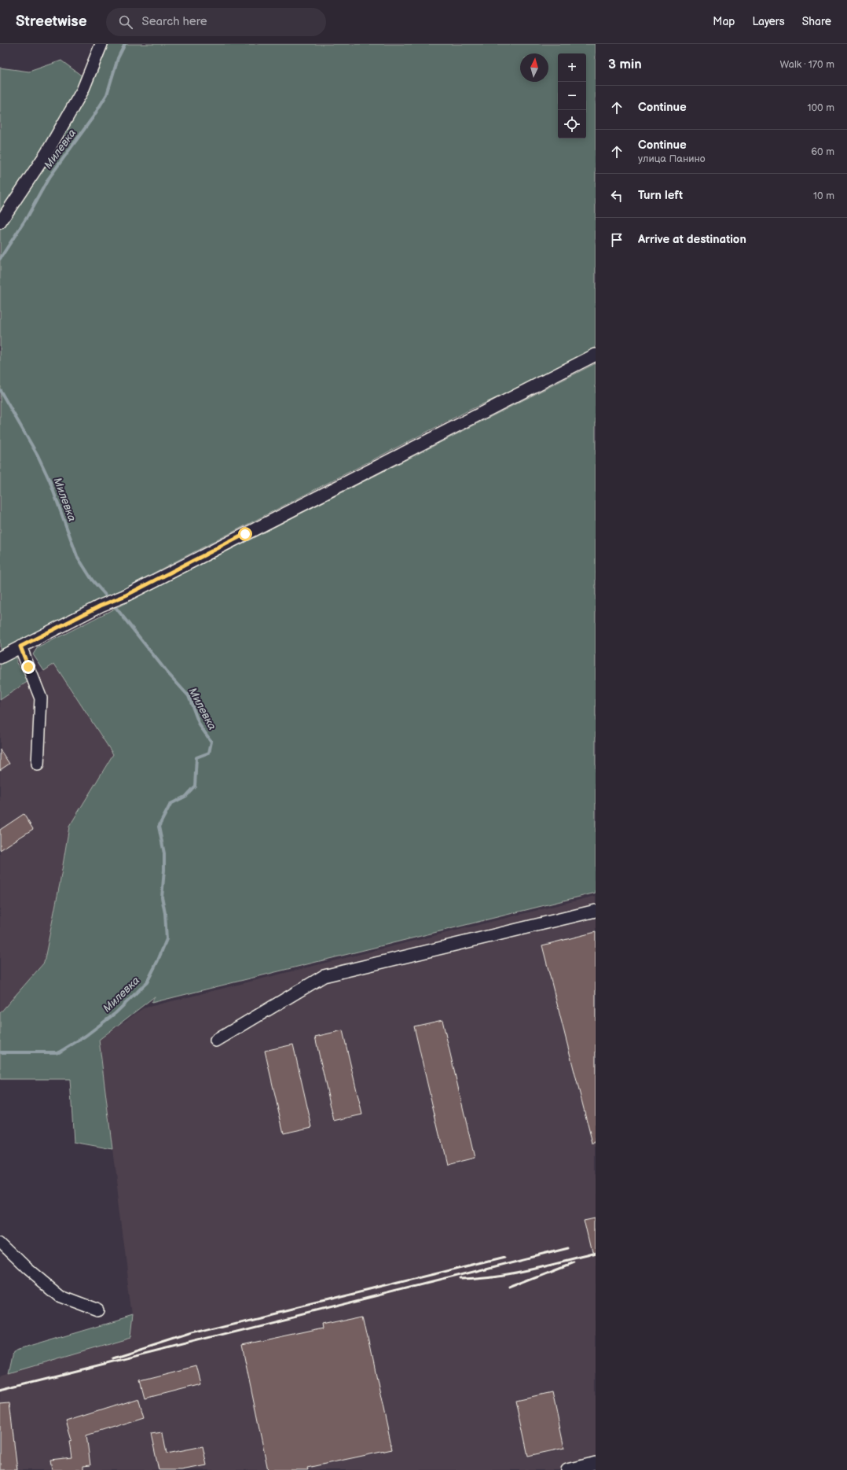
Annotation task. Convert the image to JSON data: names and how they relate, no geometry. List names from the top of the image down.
{
  "water": ["Милевка"],
  "north": "top",
  "page": {
    "header": "Streetwise",
    "search": "Search here",
    "nav": ["Map", "Layers", "Share"],
    "heading": ["3 min", "Walk · 170 m"],
    "map_buttons": ["+", "−"],
    "list": [
      ["Continue", "100 m"],
      ["Continue", "улица Панино", "60 m"],
      ["Turn left", "10 m"],
      "Arrive at destination"
    ]
  }
}
